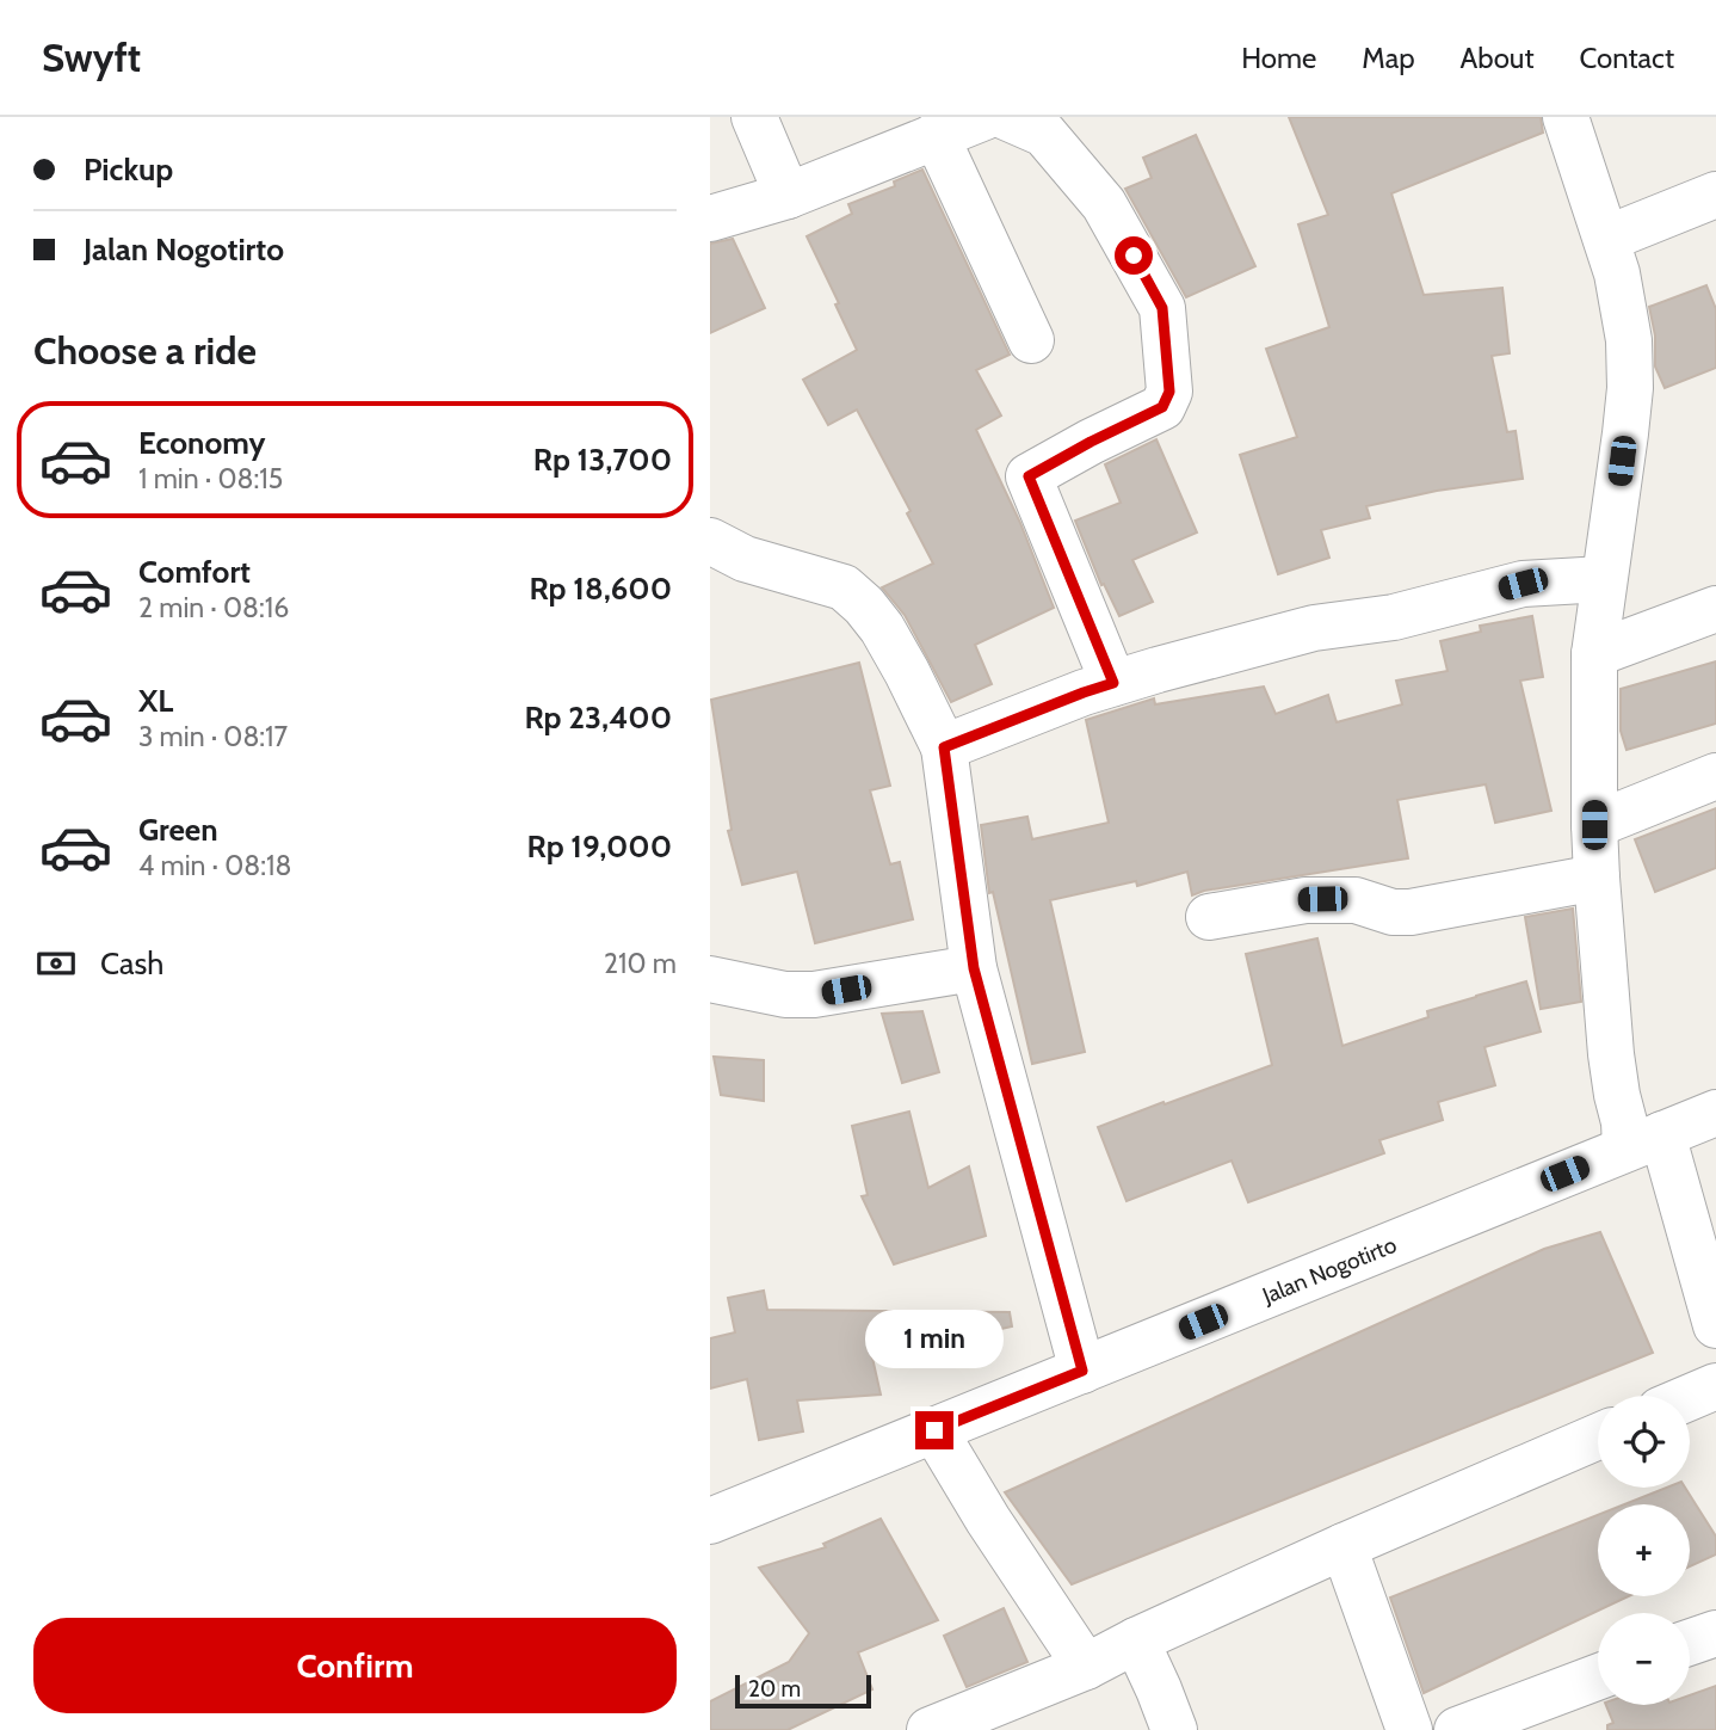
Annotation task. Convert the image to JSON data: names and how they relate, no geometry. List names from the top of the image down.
{
  "streets": {
    "street": ["Jalan Nogotirto"]
  },
  "scale_bar": "20 m",
  "page": {
    "header": "Swyft",
    "nav": [
      "Home",
      "Map",
      "About",
      "Contact"
    ],
    "banner": ["Pickup", "Jalan Nogotirto"],
    "heading": "Choose a ride",
    "list": [
      {
        "name": "Economy",
        "note": "1 min · 08:15",
        "value": "Rp 13,700"
      },
      {
        "name": "Comfort",
        "note": "2 min · 08:16",
        "value": "Rp 18,600"
      },
      {
        "name": "XL",
        "note": "3 min · 08:17",
        "value": "Rp 23,400"
      },
      {
        "name": "Green",
        "note": "4 min · 08:18",
        "value": "Rp 19,000"
      }
    ],
    "pay": ["Cash", "210 m"],
    "bubble": "1 min",
    "map_buttons": ["+", "−"],
    "buttons": "Confirm",
    "scale": "20 m"
  }
}
